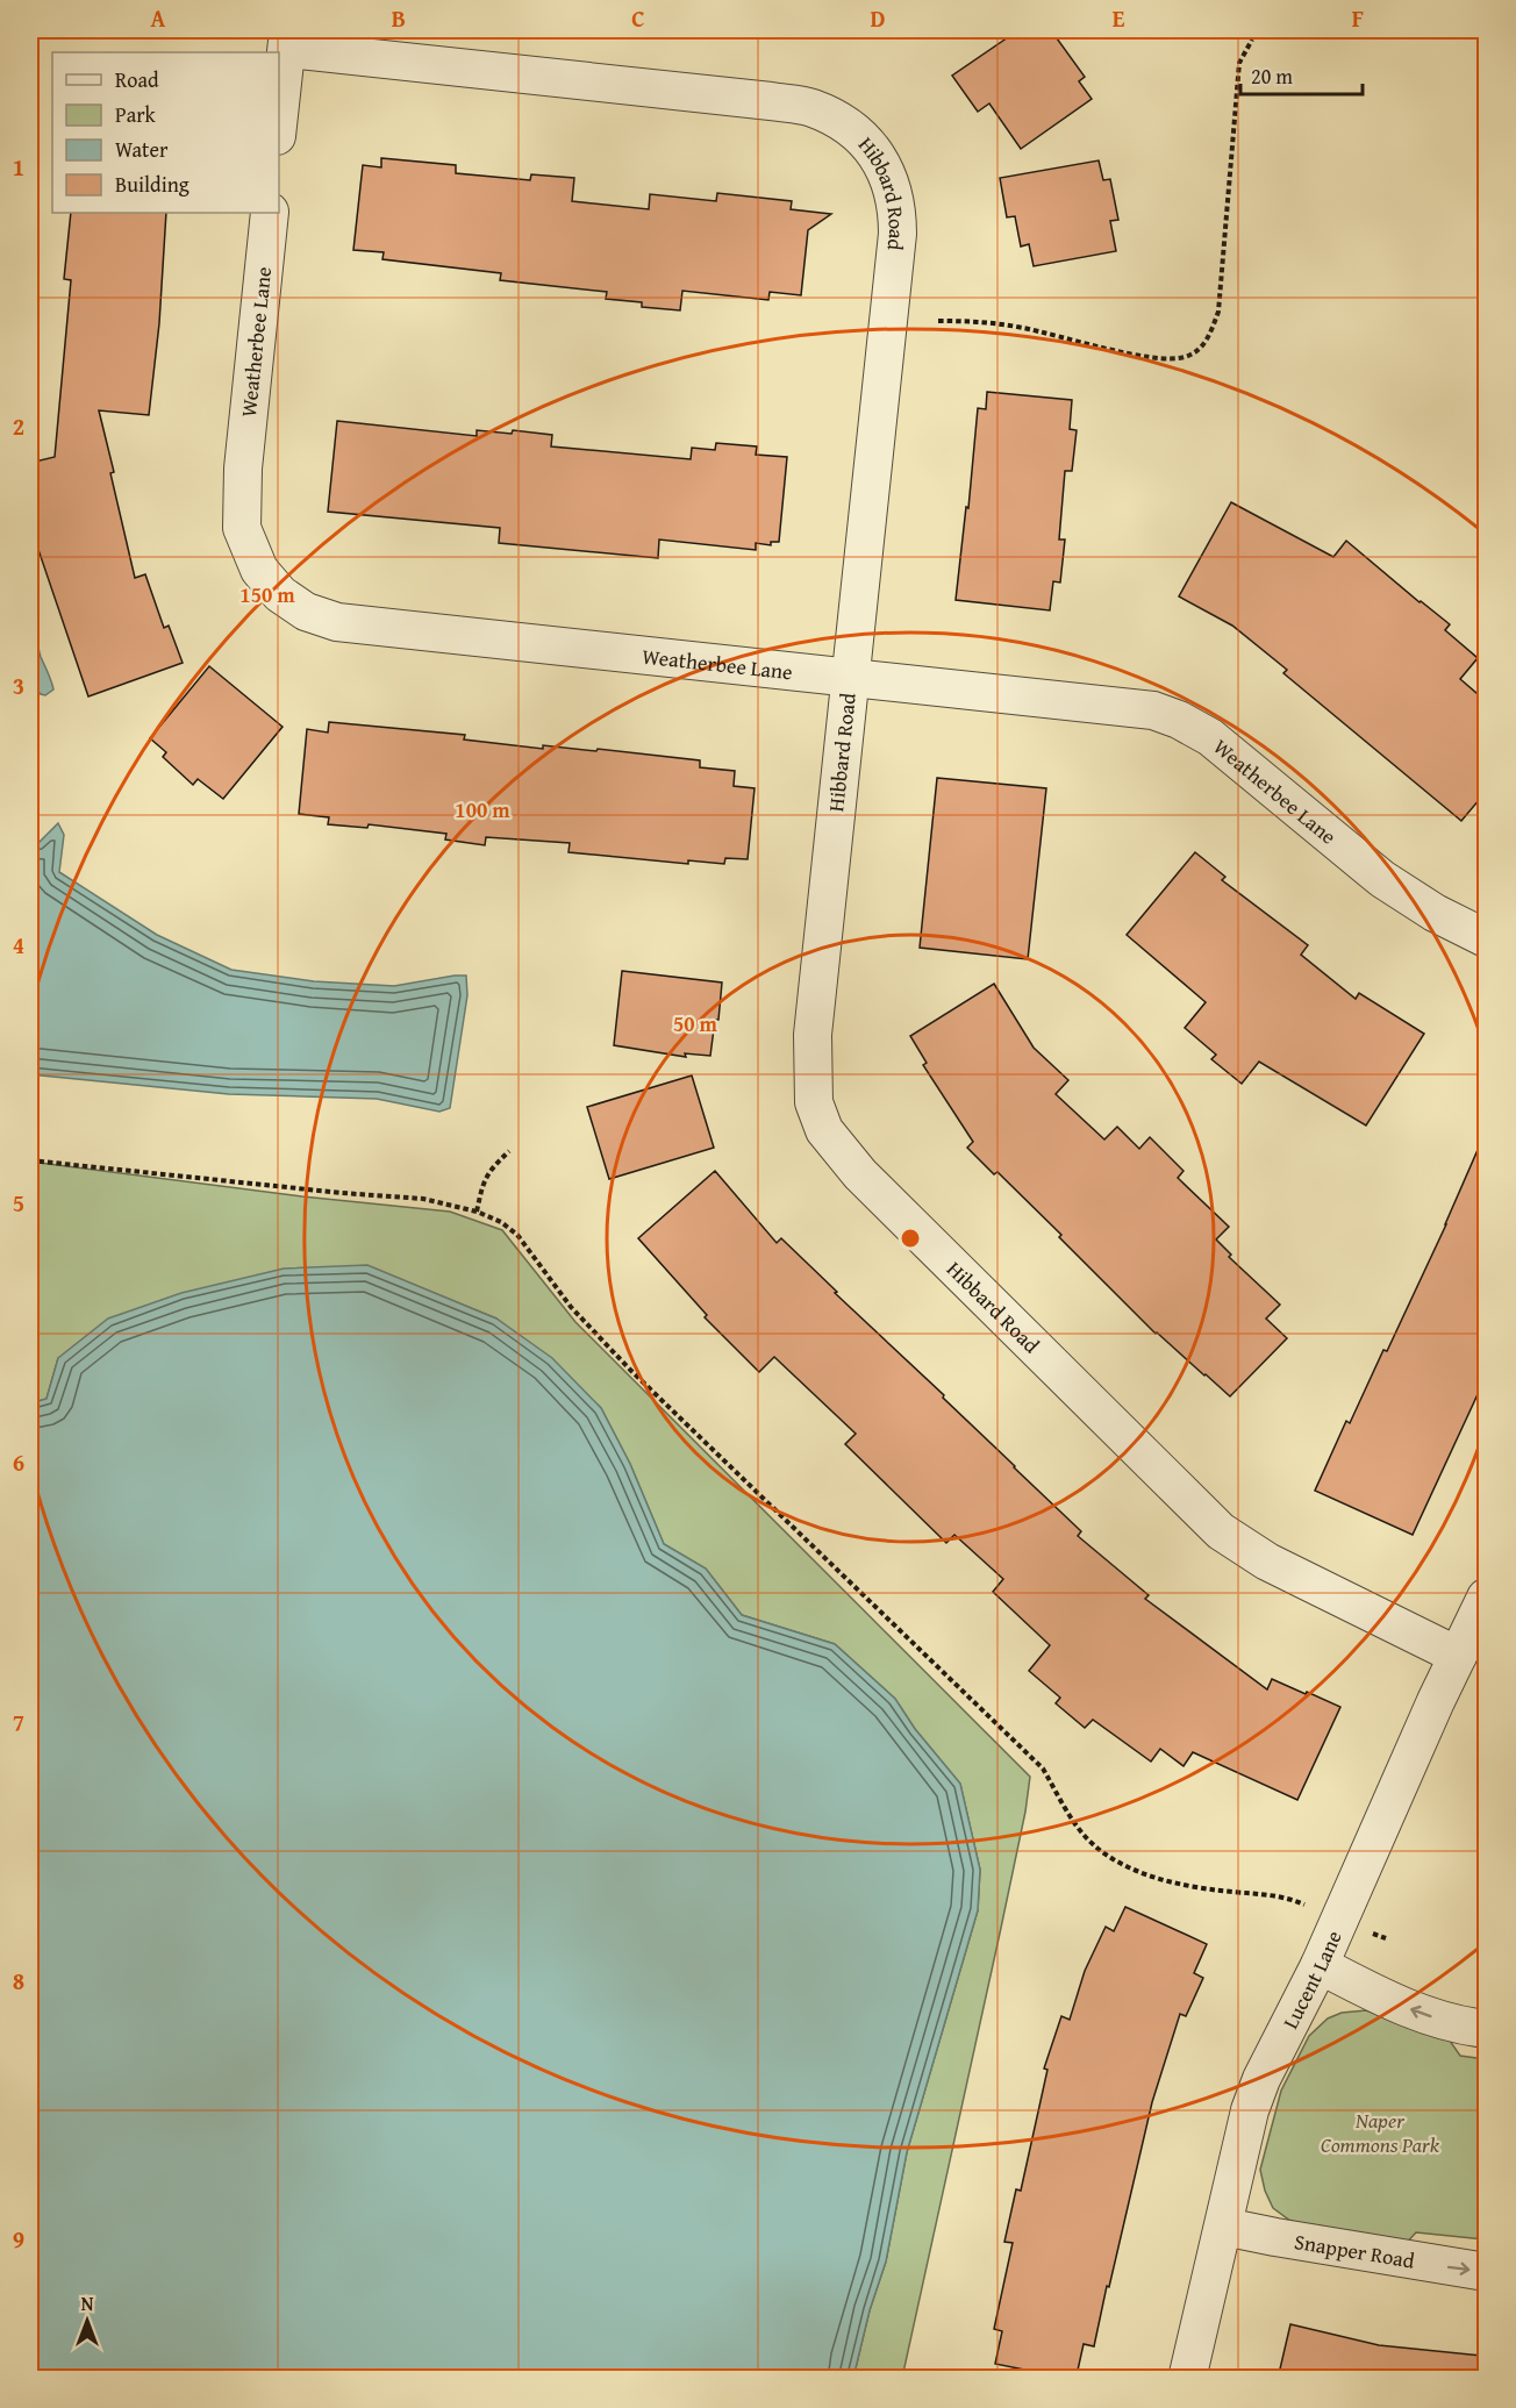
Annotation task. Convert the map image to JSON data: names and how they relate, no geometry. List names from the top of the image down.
{
  "streets": {
    "street": [
      "Hibbard Road",
      "Weatherbee Lane",
      "Lucent Lane",
      "Snapper Road"
    ]
  },
  "crossings": [
    ["Hibbard Road", "Weatherbee Lane"],
    ["Hibbard Road", "Lucent Lane"],
    ["Lucent Lane", "Snapper Road"]
  ],
  "parks": ["Naper Commons Park"],
  "legend": [
    "Road",
    "Park",
    "Water",
    "Building"
  ],
  "scale_bar": "20 m",
  "north": "top",
  "grid": {
    "columns": [
      "A",
      "B",
      "C",
      "D",
      "E",
      "F"
    ],
    "rows": [
      "1",
      "2",
      "3",
      "4",
      "5",
      "6",
      "7",
      "8",
      "9"
    ]
  },
  "rings": ["150 m", "100 m", "50 m"]
}
